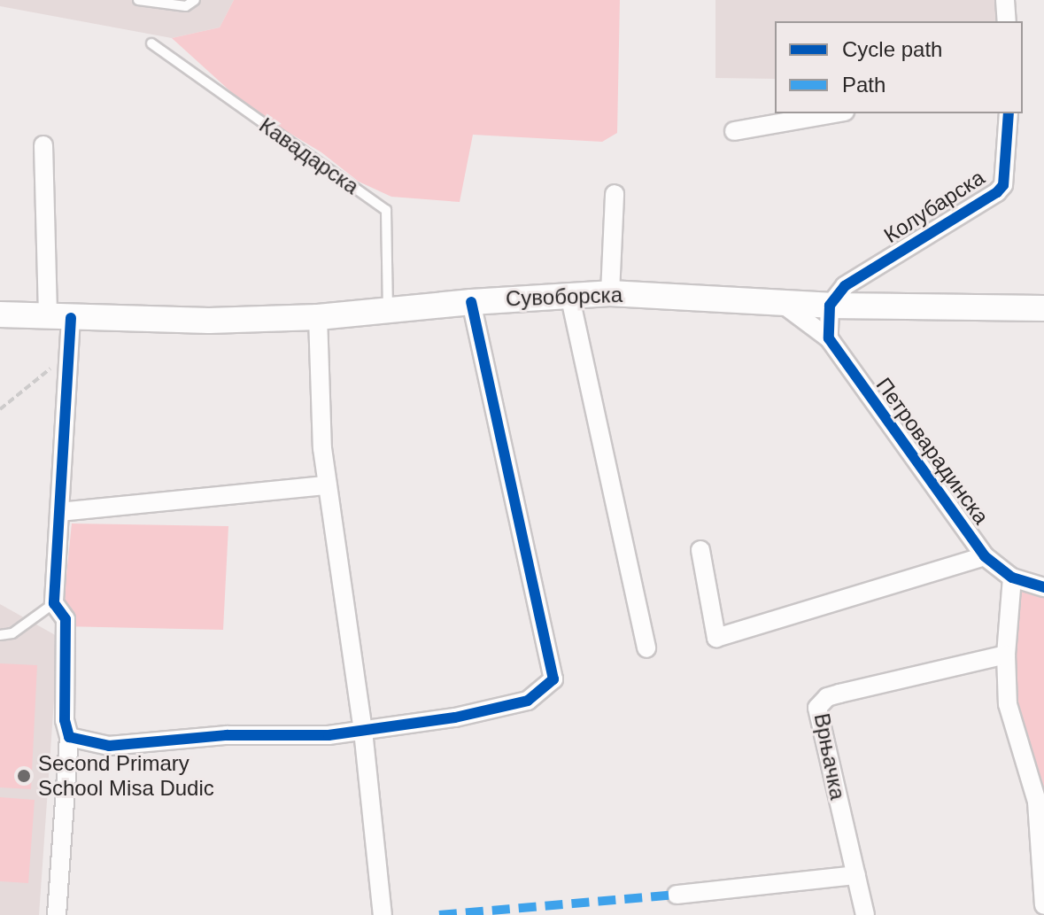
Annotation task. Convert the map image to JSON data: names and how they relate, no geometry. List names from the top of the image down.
{
  "streets": {
    "main road": ["Сувоборска"],
    "street": ["Колубарска", "Петроварадинска", "Врњачка"],
    "lane": ["Кавадарска"]
  },
  "crossings": [
    ["Кавадарска", "Сувоборска"],
    ["Колубарска", "Сувоборска"],
    ["Сувоборска", "Петроварадинска"]
  ],
  "places": ["Second Primary School Misa Dudic"],
  "legend": ["Cycle path", "Path"]
}
